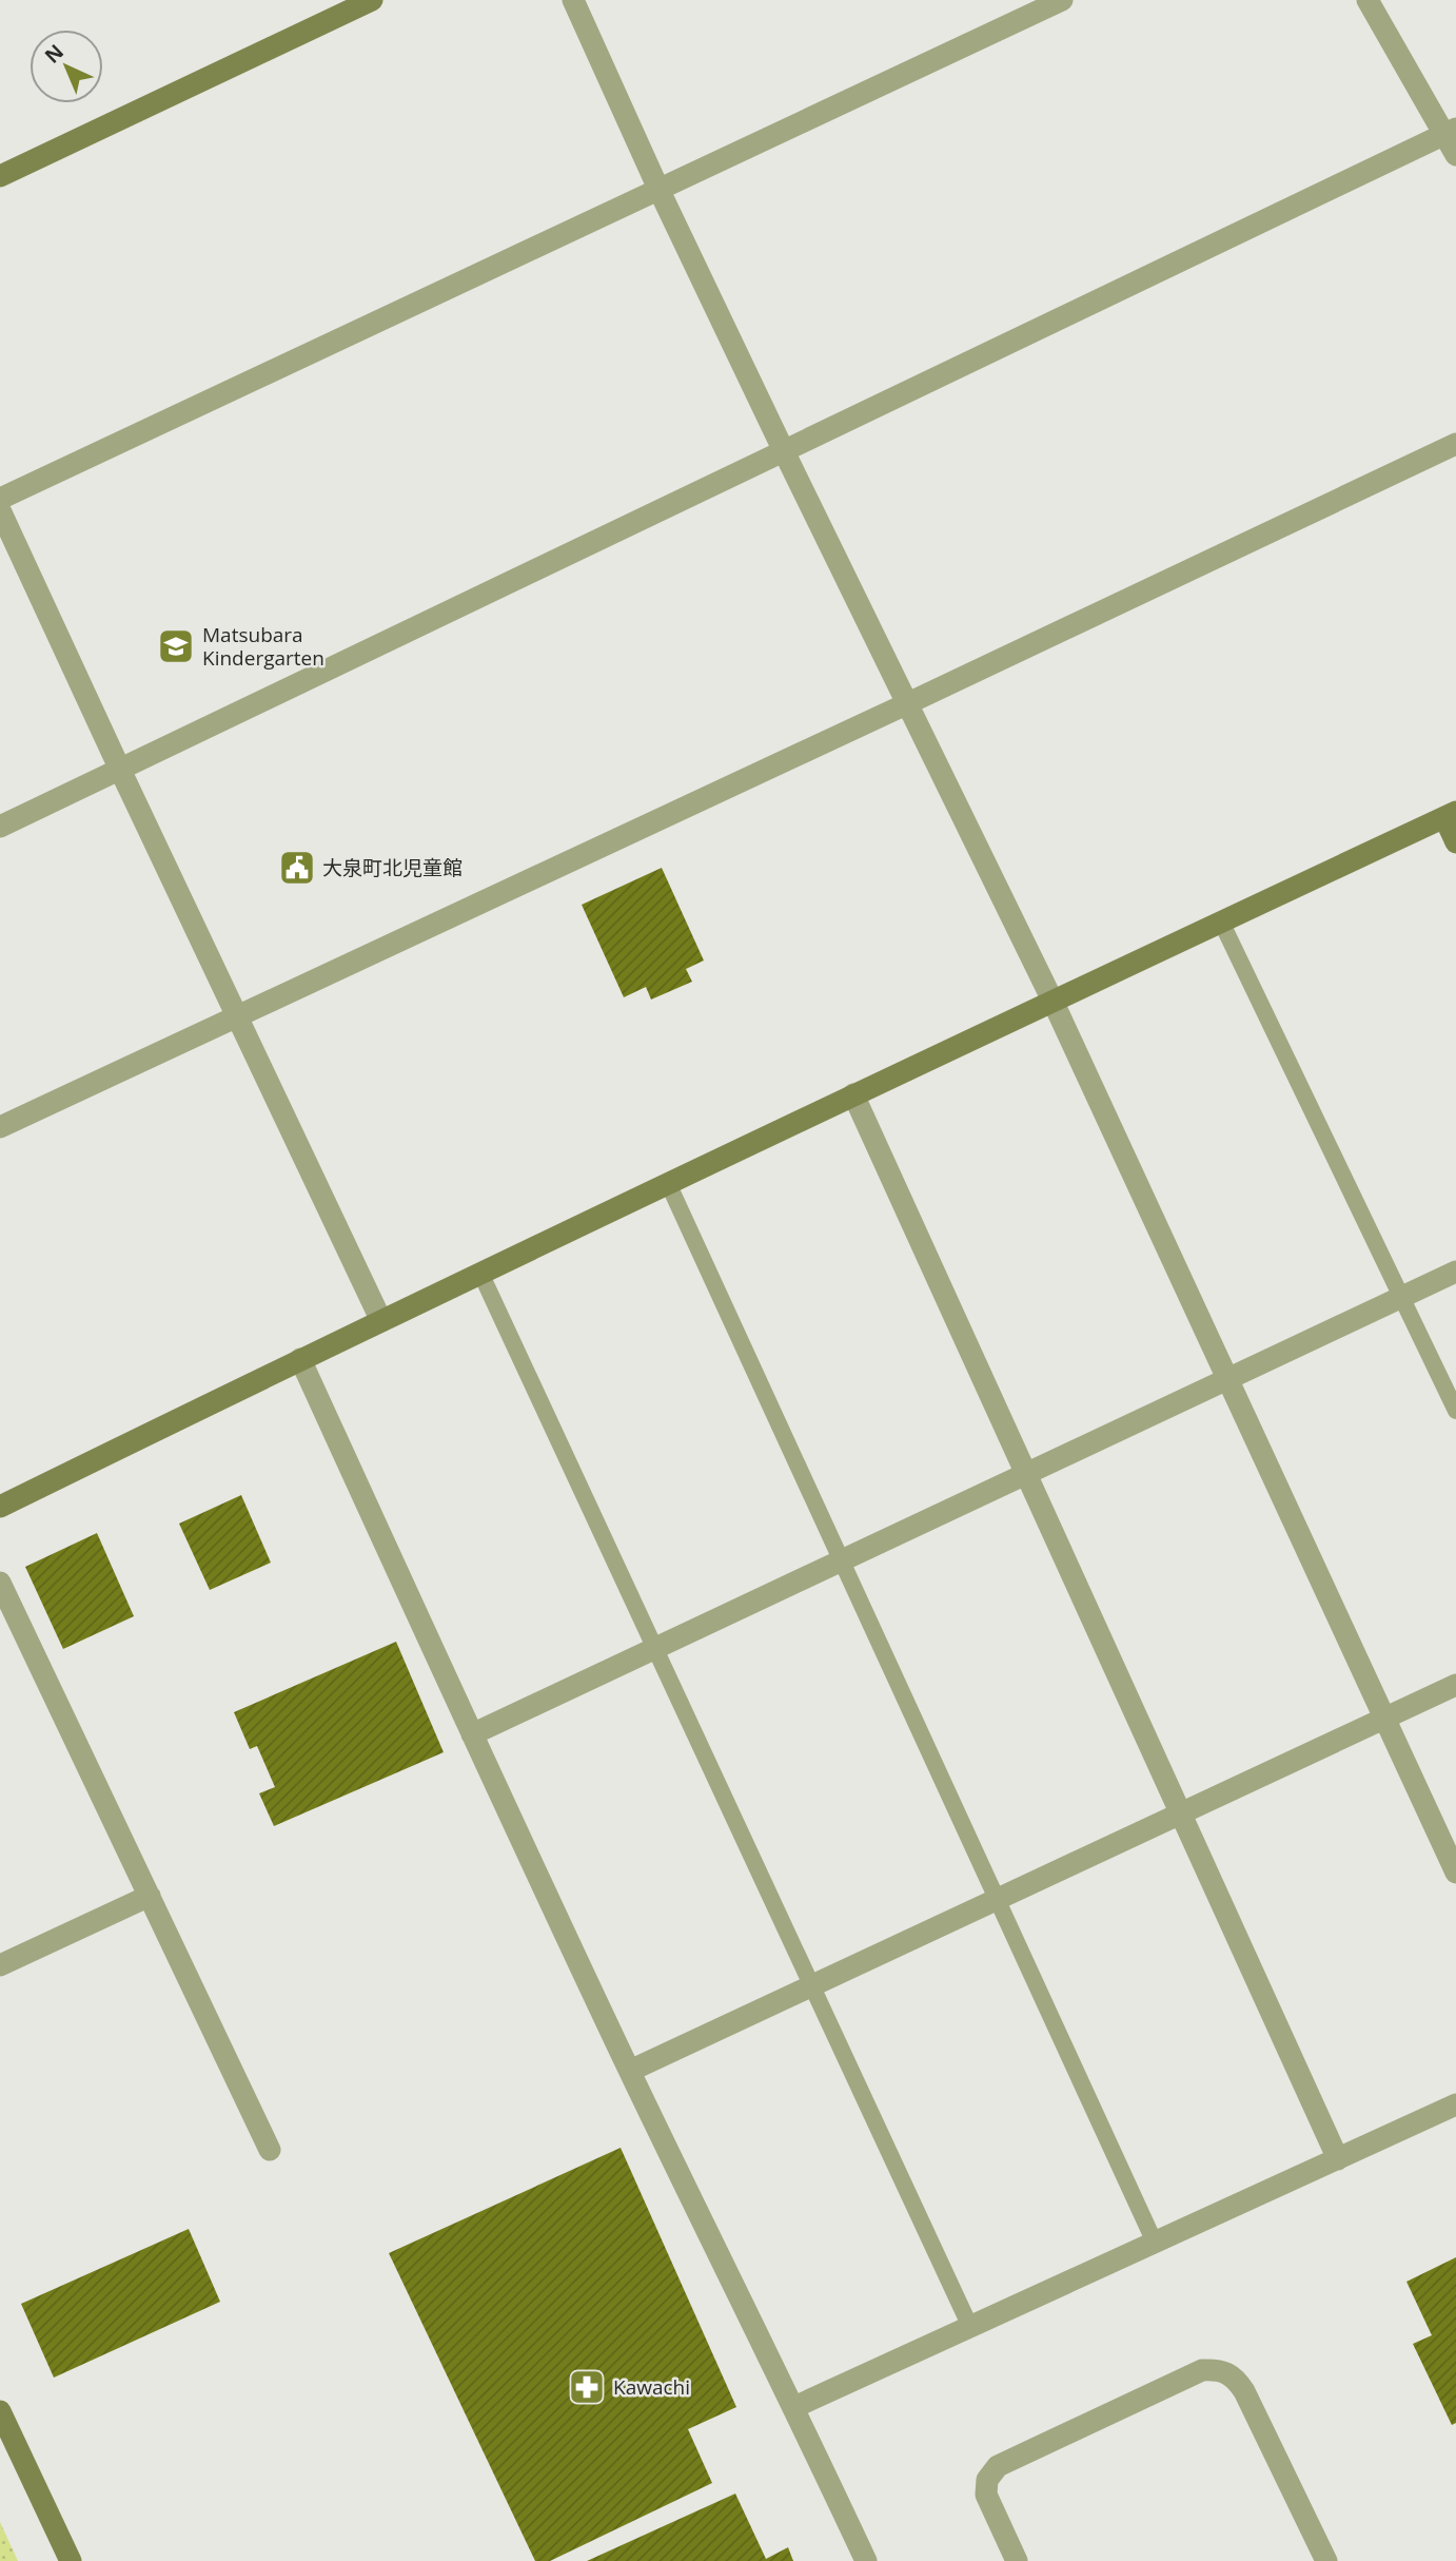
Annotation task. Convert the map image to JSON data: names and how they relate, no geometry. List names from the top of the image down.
{
  "places": {
    "school or university": ["Matsubara Kindergarten"],
    "public building": ["大泉町北児童館"],
    "pharmacy": ["Kawachi"]
  },
  "north": "top left"
}
